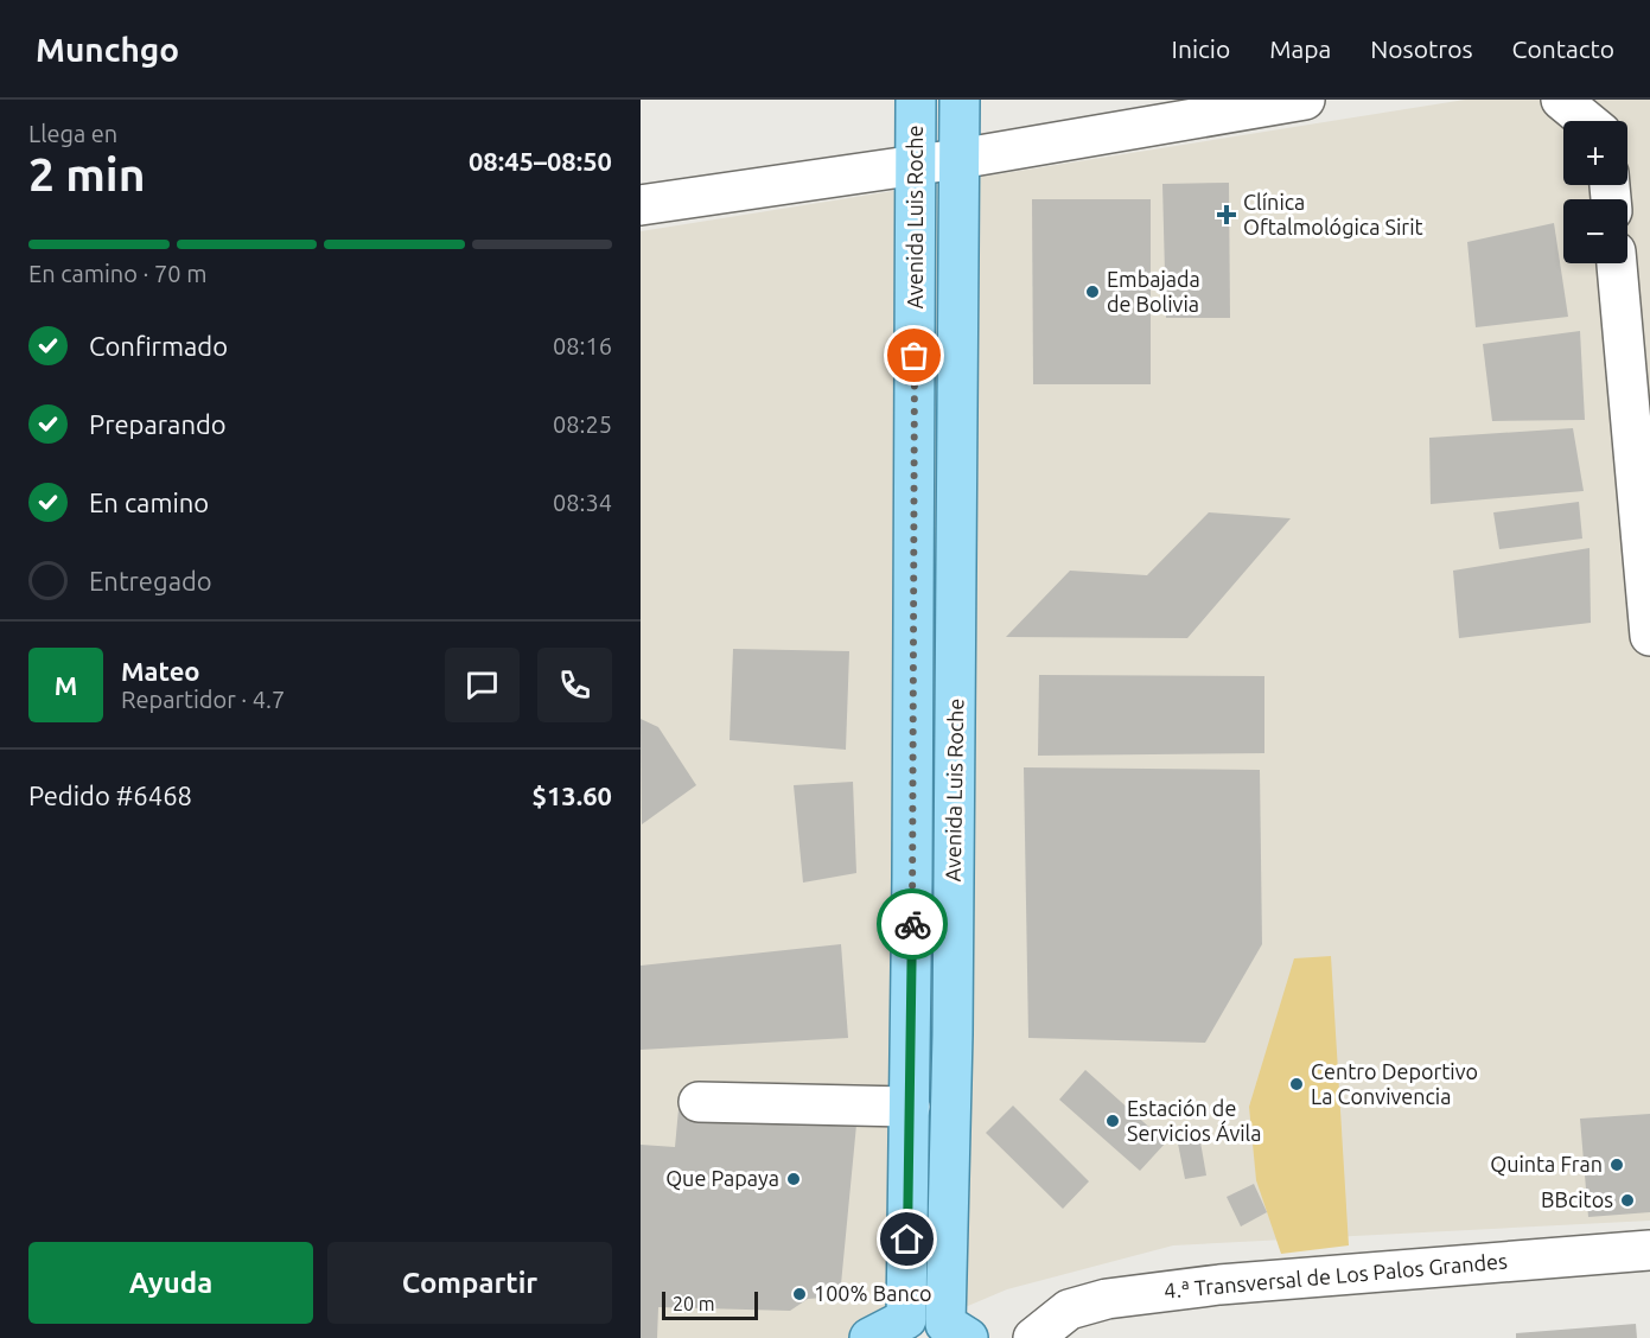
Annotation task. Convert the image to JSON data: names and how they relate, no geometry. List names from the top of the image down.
{
  "streets": {
    "main road": ["Avenida Luis Roche"],
    "street": ["4.ª Transversal de Los Palos Grandes"]
  },
  "places": {
    "health": ["Clínica Oftalmológica Sirit"],
    "other": [
      "Embajada de Bolivia",
      "Centro Deportivo La Convivencia",
      "Estación de Servicios Ávila",
      "Quinta Fran",
      "Que Papaya",
      "BBcitos",
      "100% Banco"
    ]
  },
  "scale_bar": "20 m",
  "page": {
    "header": "Munchgo",
    "nav": [
      "Inicio",
      "Mapa",
      "Nosotros",
      "Contacto"
    ],
    "heading": ["2 min", "Llega en", "08:45–08:50"],
    "panel": [
      "Mateo",
      "Repartidor · 4.7",
      "Pedido #6468",
      "$13.60"
    ],
    "map_buttons": ["+", "−"],
    "bar": "En camino · 70 m",
    "list": [
      ["Confirmado", "08:16"],
      ["Preparando", "08:25"],
      ["En camino", "08:34"],
      "Entregado"
    ],
    "round": "M",
    "buttons": ["Ayuda", "Compartir"],
    "scale": "20 m"
  }
}
